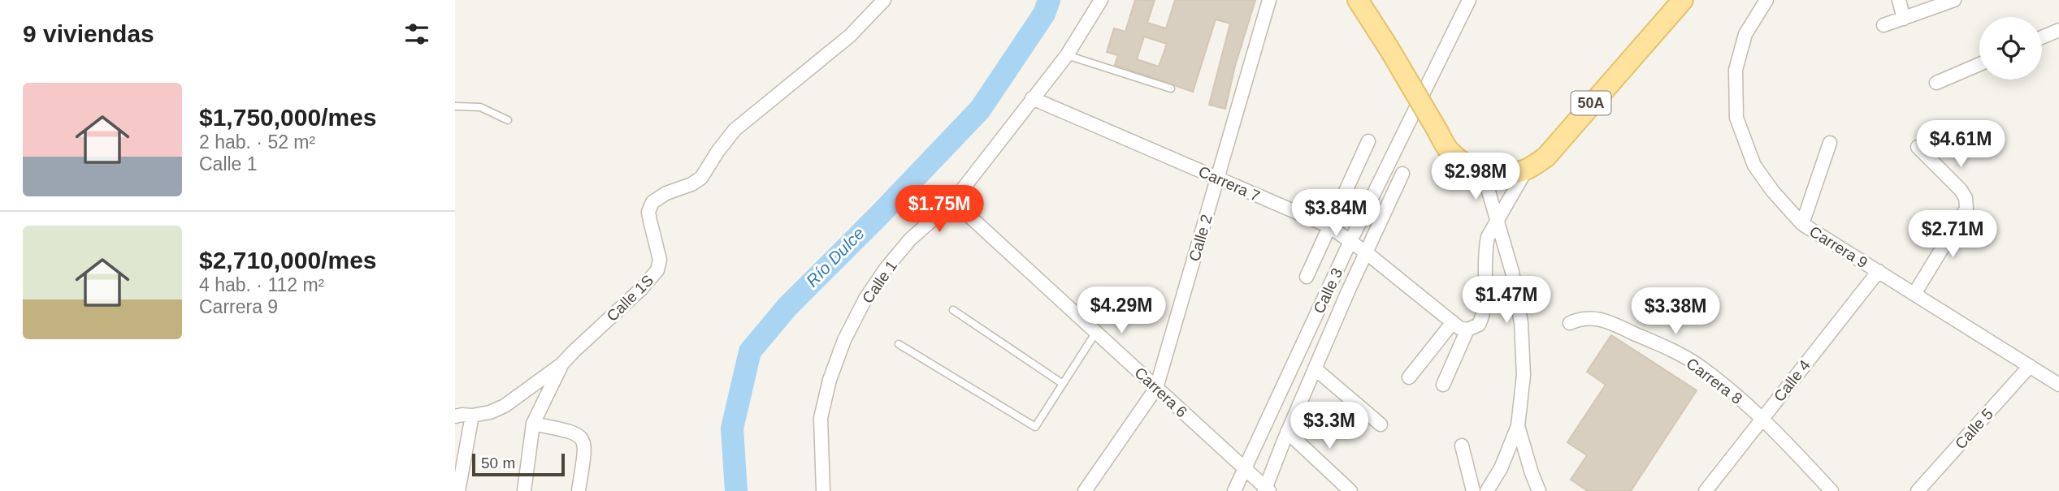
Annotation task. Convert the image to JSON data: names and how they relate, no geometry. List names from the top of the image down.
{
  "streets": {
    "main road": ["50A"],
    "street": [
      "Carrera 7",
      "Calle 2",
      "Carrera 9",
      "Calle 1",
      "Calle 3",
      "Calle 1S",
      "Carrera 8",
      "Calle 4",
      "Carrera 6",
      "Calle 5"
    ]
  },
  "crossings": [
    ["Carrera 7", "Calle 2"],
    ["Carrera 7", "Calle 1"],
    ["Carrera 7", "Calle 3"],
    ["Calle 2", "Carrera 6"],
    ["Carrera 9", "Calle 4"],
    ["Carrera 9", "Calle 5"],
    ["Calle 1", "Carrera 6"],
    ["Calle 3", "Carrera 6"],
    ["Carrera 8", "Calle 4"]
  ],
  "water": ["Río Dulce"],
  "scale_bar": "50 m",
  "page": {
    "heading": "9 viviendas",
    "list": [
      {
        "name": "$1,750,000/mes",
        "note": "2 hab. · 52 m² · Calle 1"
      },
      {
        "name": "$2,710,000/mes",
        "note": "4 hab. · 112 m² · Carrera 9"
      }
    ],
    "price": [
      "$4.61M",
      "$2.98M",
      "$1.75M",
      "$3.84M",
      "$2.71M",
      "$1.47M",
      "$4.29M",
      "$3.38M",
      "$3.3M"
    ],
    "scale": "50 m"
  }
}
